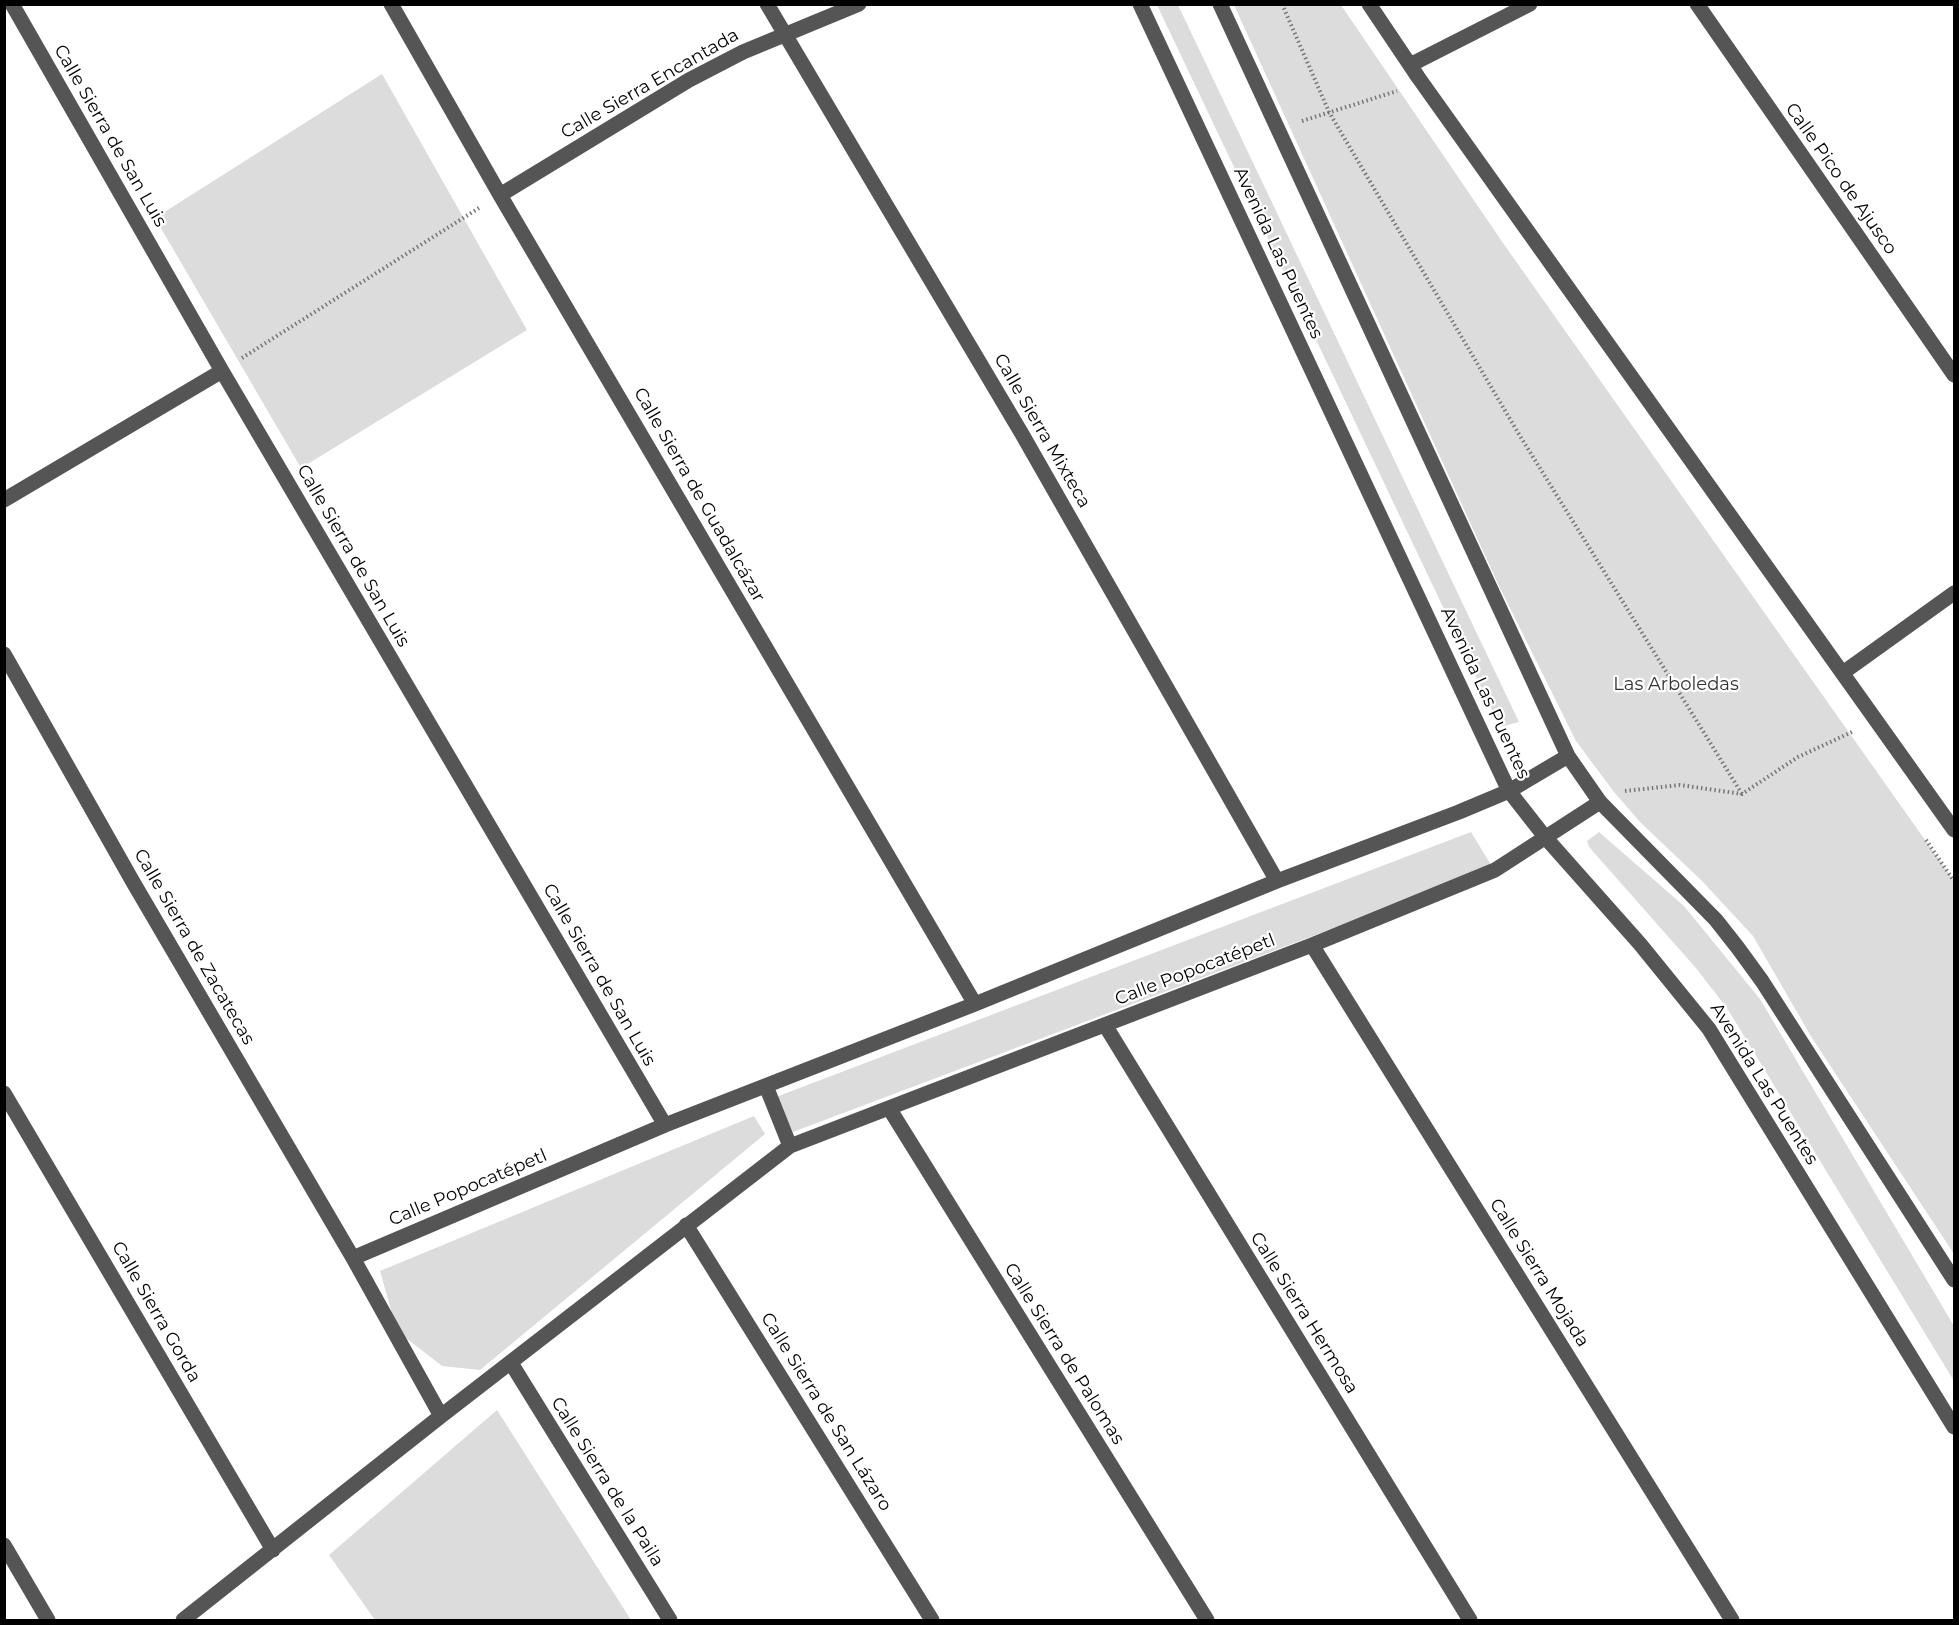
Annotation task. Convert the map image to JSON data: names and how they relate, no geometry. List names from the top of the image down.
{
  "streets": {
    "street": [
      "Calle Sierra Encantada",
      "Calle Sierra de San Luis",
      "Calle Pico de Ajusco",
      "Avenida Las Puentes",
      "Calle Sierra Mixteca",
      "Calle Sierra de Guadalcázar",
      "Calle Sierra de Zacatecas",
      "Calle Popocatépetl",
      "Calle Sierra Mojada",
      "Calle Sierra Gorda",
      "Calle Sierra Hermosa",
      "Calle Sierra de Palomas",
      "Calle Sierra de San Lázaro",
      "Calle Sierra de la Paila"
    ]
  },
  "crossings": [
    ["Calle Sierra Encantada", "Calle Sierra Mixteca"],
    ["Calle Sierra Encantada", "Calle Sierra de Guadalcázar"],
    ["Calle Sierra de San Luis", "Calle Popocatépetl"],
    ["Avenida Las Puentes", "Calle Popocatépetl"],
    ["Calle Sierra Mixteca", "Calle Popocatépetl"],
    ["Calle Sierra de Guadalcázar", "Calle Popocatépetl"],
    ["Calle Sierra de Zacatecas", "Calle Popocatépetl"],
    ["Calle Popocatépetl", "Calle Sierra Mojada"],
    ["Calle Popocatépetl", "Calle Sierra Gorda"],
    ["Calle Popocatépetl", "Calle Sierra Hermosa"],
    ["Calle Popocatépetl", "Calle Sierra de Palomas"],
    ["Calle Popocatépetl", "Calle Sierra de San Lázaro"],
    ["Calle Popocatépetl", "Calle Sierra de la Paila"]
  ],
  "parks": ["Las Arboledas"]
}
